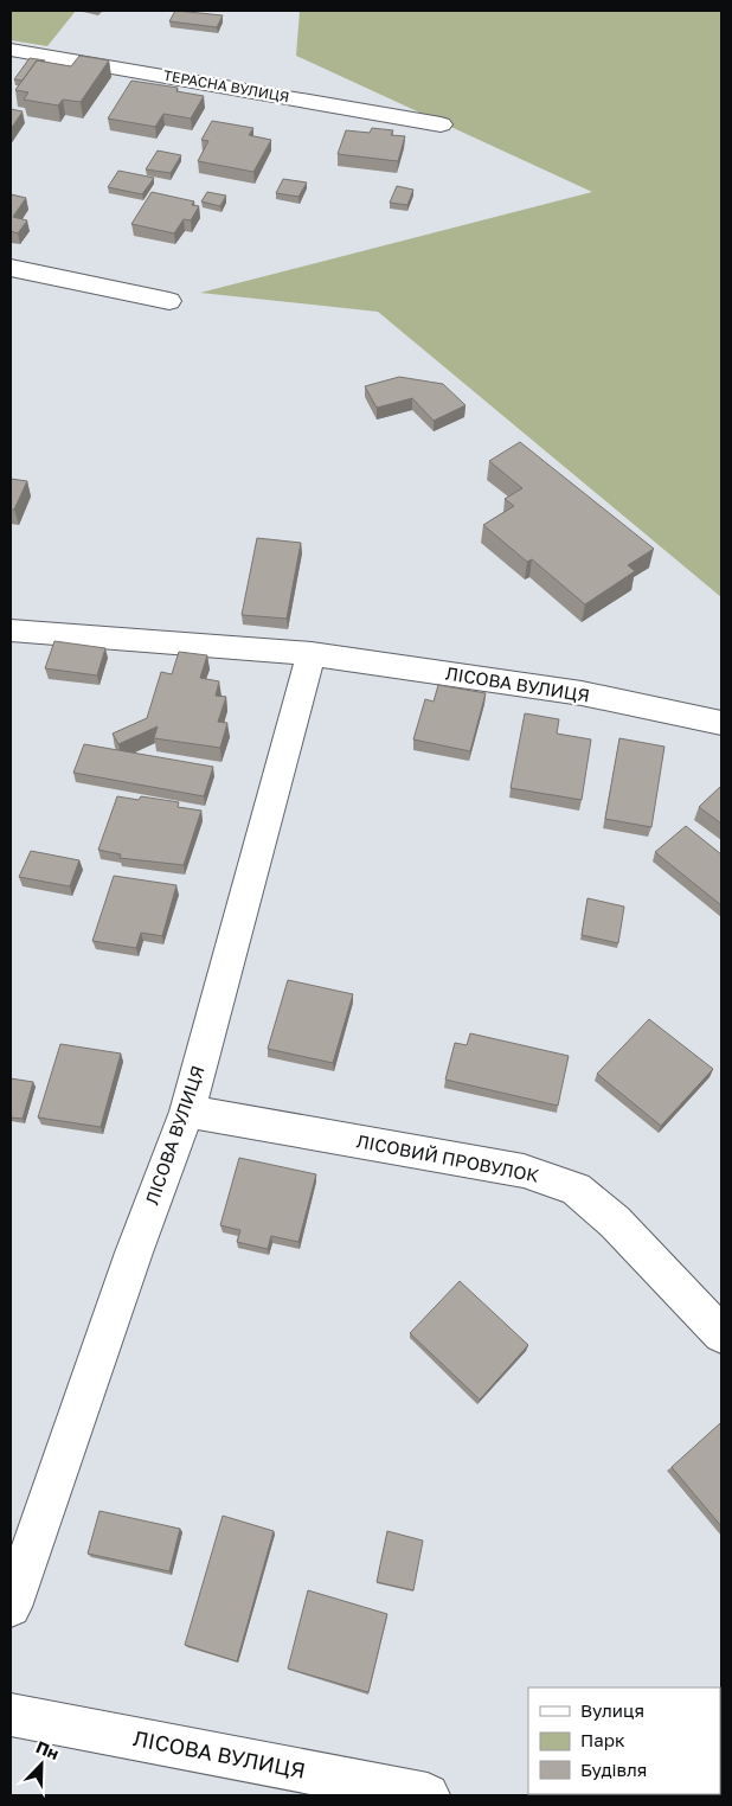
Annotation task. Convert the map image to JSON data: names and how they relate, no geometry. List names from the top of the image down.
{
  "streets": {
    "street": ["ТЕРАСНА ВУЛИЦЯ", "ЛІСОВА ВУЛИЦЯ", "ЛІСОВИЙ ПРОВУЛОК"]
  },
  "crossings": [
    ["ЛІСОВА ВУЛИЦЯ", "ЛІСОВИЙ ПРОВУЛОК"]
  ],
  "legend": ["Вулиця", "Парк", "Будівля"],
  "north": "top right"
}
